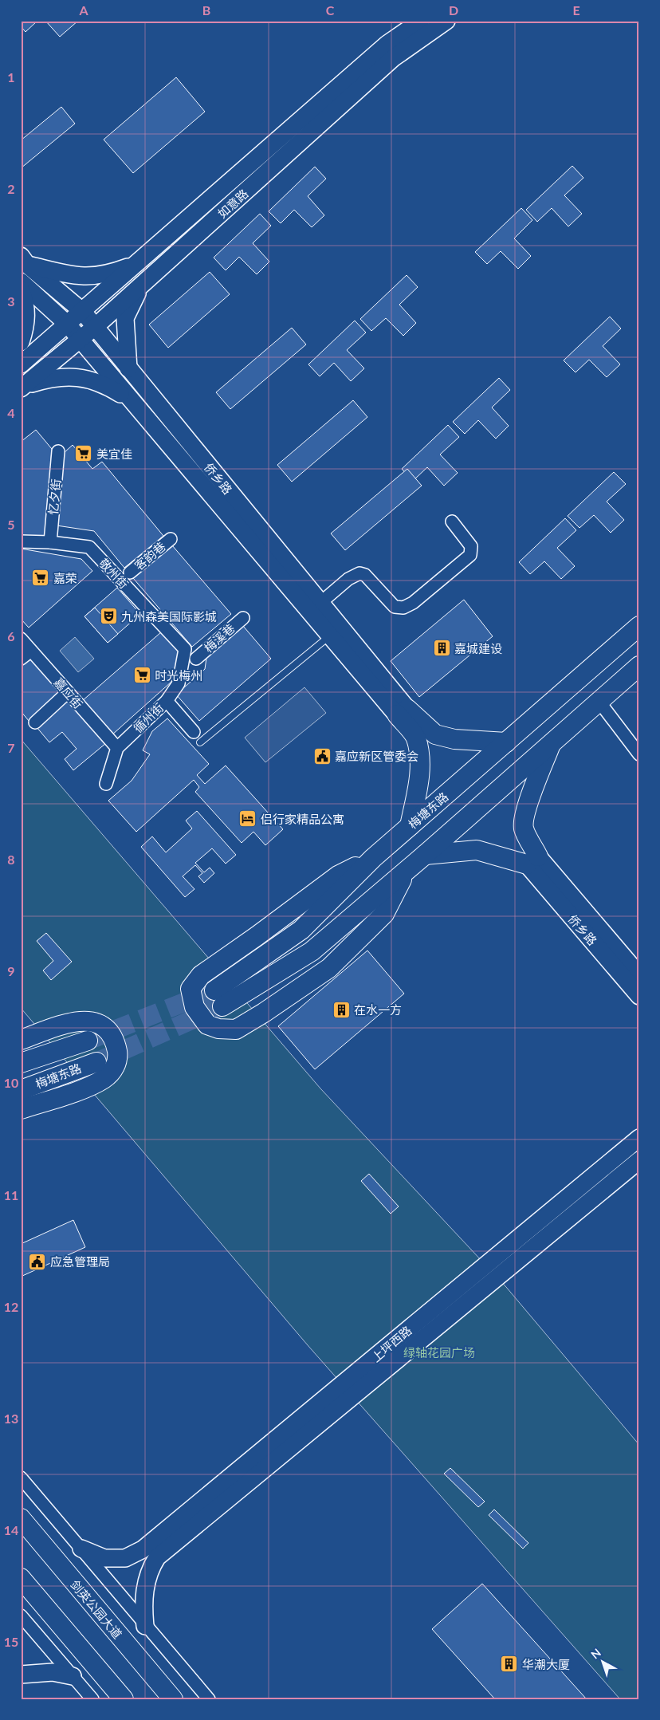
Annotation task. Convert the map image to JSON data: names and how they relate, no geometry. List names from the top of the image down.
{
  "streets": {
    "main road": ["梅塘东路", "剑英公园大道"],
    "street": [
      "如意路",
      "侨乡路",
      "忆夕街",
      "客韵巷",
      "敬州街",
      "梅溪巷",
      "嘉应街",
      "循州街",
      "上坪西路"
    ]
  },
  "crossings": [
    ["如意路", "侨乡路"],
    ["忆夕街", "敬州街"],
    ["敬州街", "循州街"],
    ["嘉应街", "循州街"]
  ],
  "parks": ["绿轴花园广场"],
  "places": {
    "supermarket": ["美宜佳", "嘉荣", "时光梅州"],
    "theatre": ["九州森美国际影城"],
    "building": ["嘉城建设", "在水一方", "华潮大厦"],
    "public building": ["嘉应新区管委会", "应急管理局"],
    "hotel": ["侣行家精品公寓"]
  },
  "north": "top left",
  "grid": {
    "columns": [
      "A",
      "B",
      "C",
      "D",
      "E"
    ],
    "rows": [
      "1",
      "2",
      "3",
      "4",
      "5",
      "6",
      "7",
      "8",
      "9",
      "10",
      "11",
      "12",
      "13",
      "14",
      "15"
    ]
  }
}
